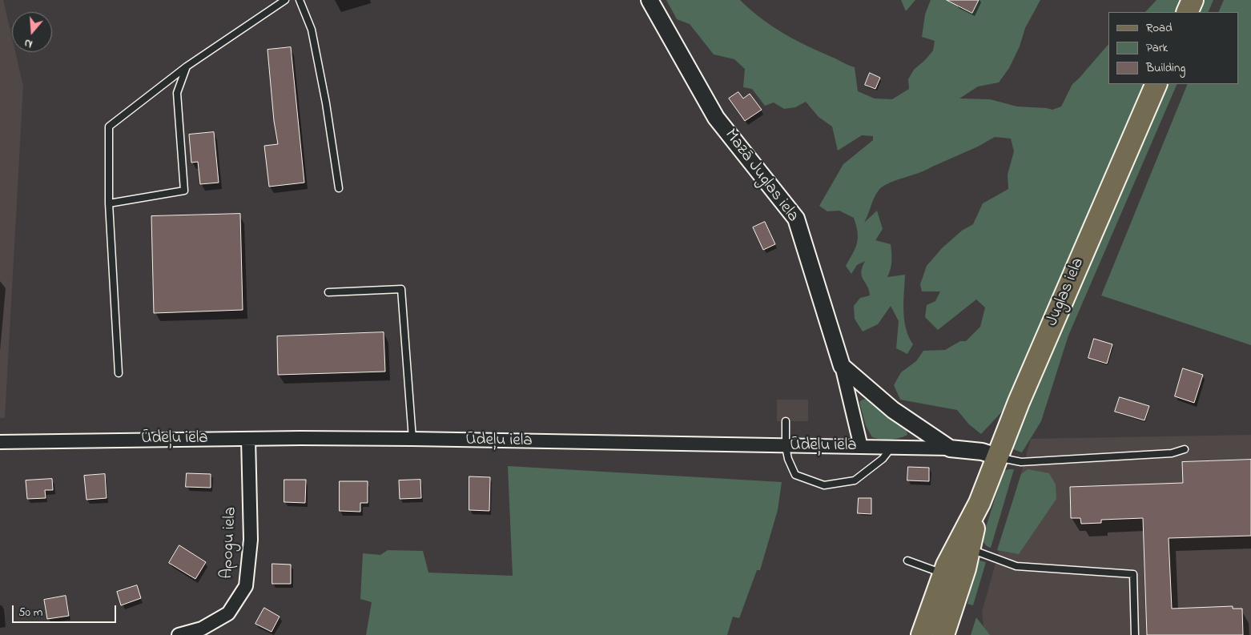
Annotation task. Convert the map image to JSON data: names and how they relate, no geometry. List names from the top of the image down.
{
  "streets": {
    "main road": ["Juglas iela"],
    "street": ["Mazā Juglas iela", "Ūdeļu iela", "Apogu iela"]
  },
  "crossings": [
    ["Mazā Juglas iela", "Ūdeļu iela"],
    ["Juglas iela", "Ūdeļu iela"],
    ["Ūdeļu iela", "Apogu iela"]
  ],
  "legend": ["Road", "Park", "Building"],
  "scale_bar": "50 m",
  "north": "bottom"
}
